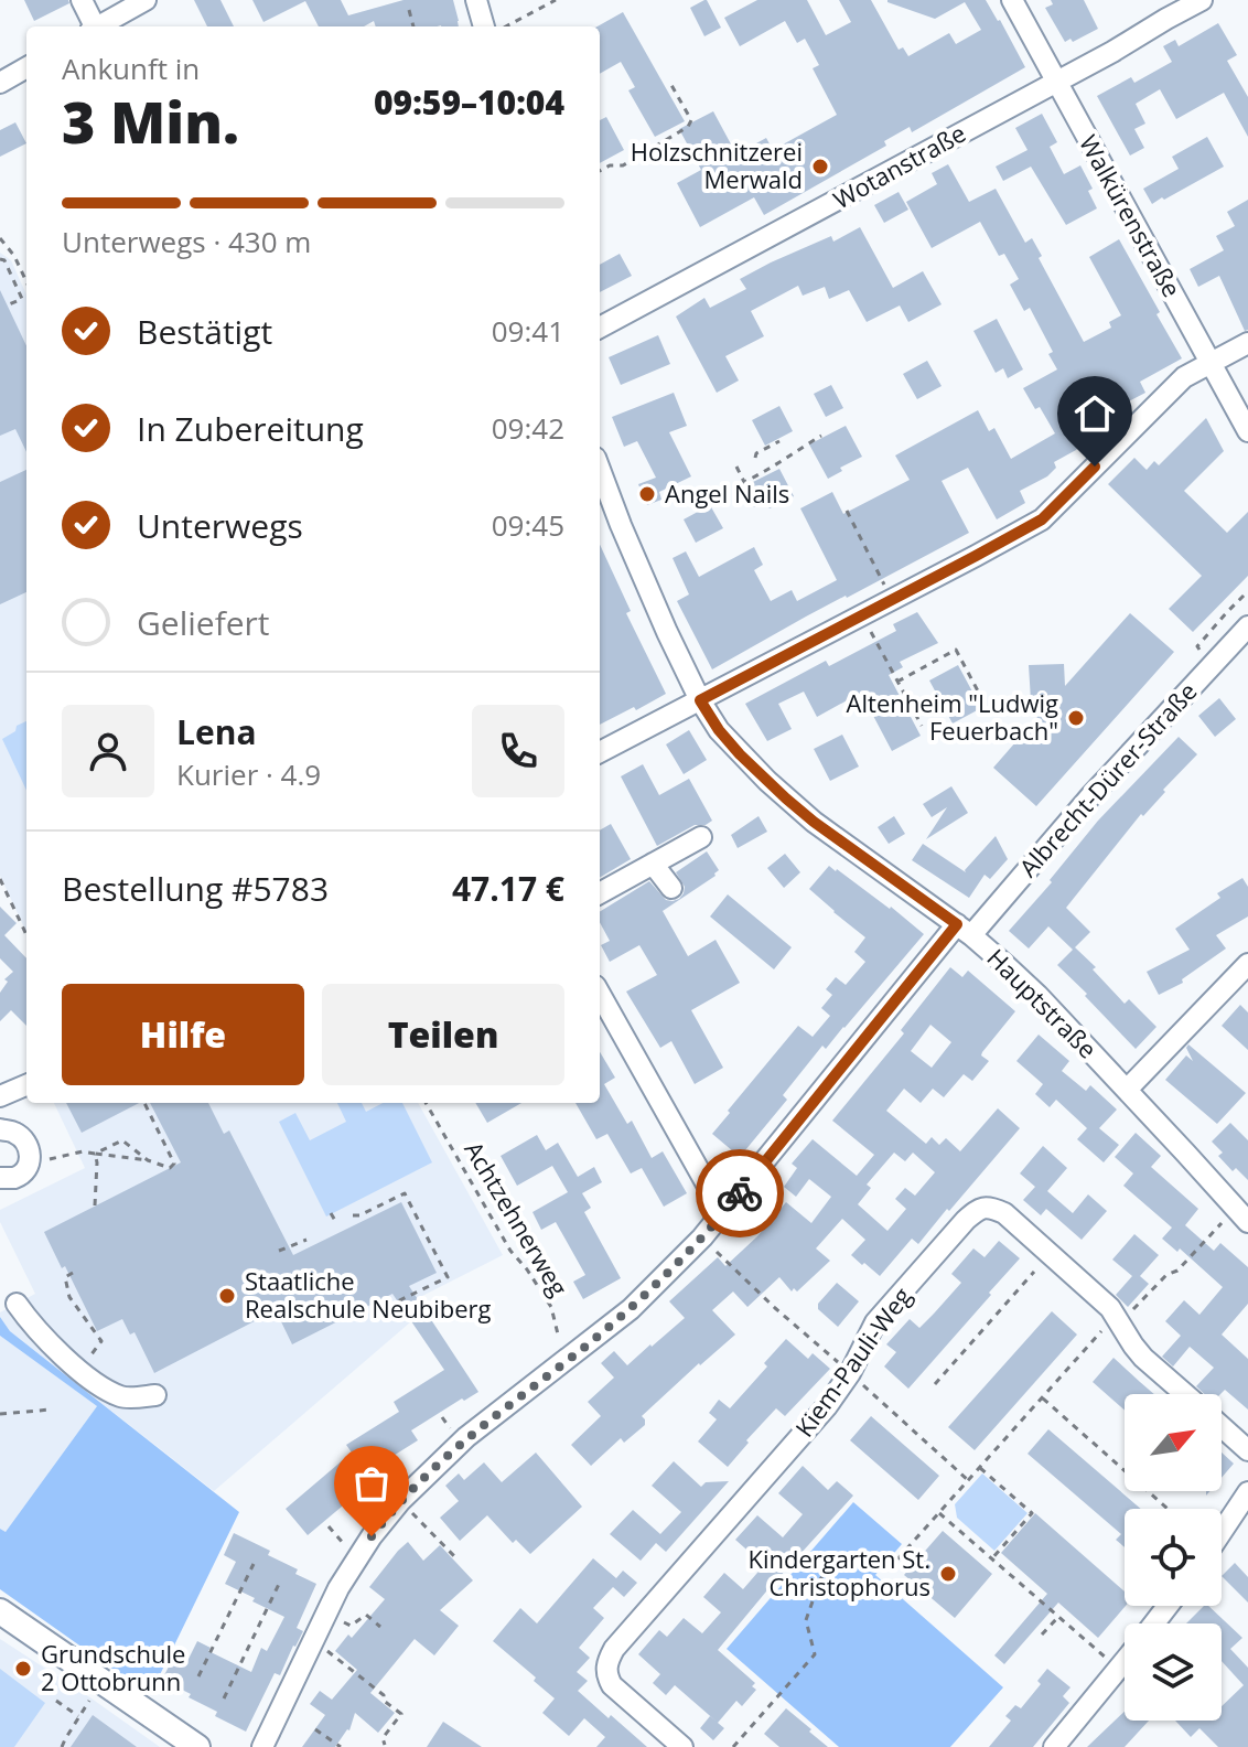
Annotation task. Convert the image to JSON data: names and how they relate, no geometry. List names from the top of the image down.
{
  "streets": {
    "street": [
      "Wotanstraße",
      "Walkürenstraße",
      "Albrecht-Dürer-Straße",
      "Hauptstraße",
      "Kiem-Pauli-Weg"
    ],
    "path": ["Achtzehnerweg"]
  },
  "crossings": [
    ["Wotanstraße", "Walkürenstraße"],
    ["Albrecht-Dürer-Straße", "Hauptstraße"],
    ["Albrecht-Dürer-Straße", "Achtzehnerweg"]
  ],
  "places": [
    "Holzschnitzerei Merwald",
    "Angel Nails",
    "Altenheim \"Ludwig Feuerbach\"",
    "Staatliche Realschule Neubiberg",
    "Kindergarten St. Christophorus",
    "Grundschule 2 Ottobrunn"
  ],
  "north": "top right",
  "page": {
    "heading": ["3 Min.", "Ankunft in", "09:59–10:04"],
    "panel": [
      "Lena",
      "Kurier · 4.9",
      "Bestellung #5783",
      "47.17 €"
    ],
    "bar": "Unterwegs · 430 m",
    "list": [
      ["Bestätigt", "09:41"],
      ["In Zubereitung", "09:42"],
      ["Unterwegs", "09:45"],
      "Geliefert"
    ],
    "buttons": ["Hilfe", "Teilen"]
  }
}
